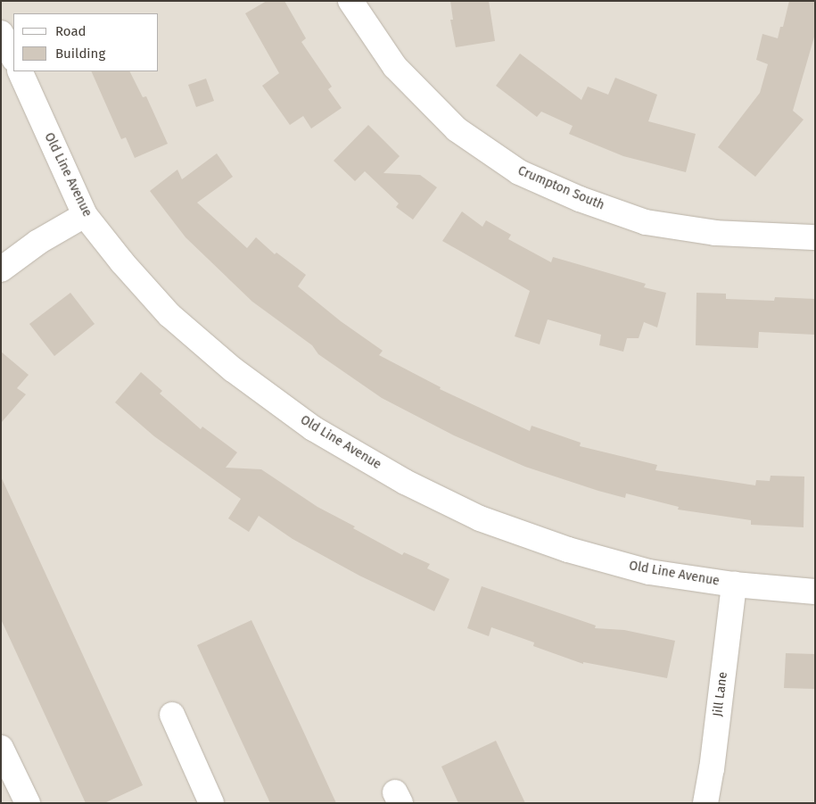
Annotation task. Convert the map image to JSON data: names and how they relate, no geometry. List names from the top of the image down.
{
  "streets": {
    "street": ["Old Line Avenue", "Crumpton South", "Jill Lane"]
  },
  "crossings": [
    ["Old Line Avenue", "Jill Lane"]
  ],
  "legend": ["Road", "Building"]
}
